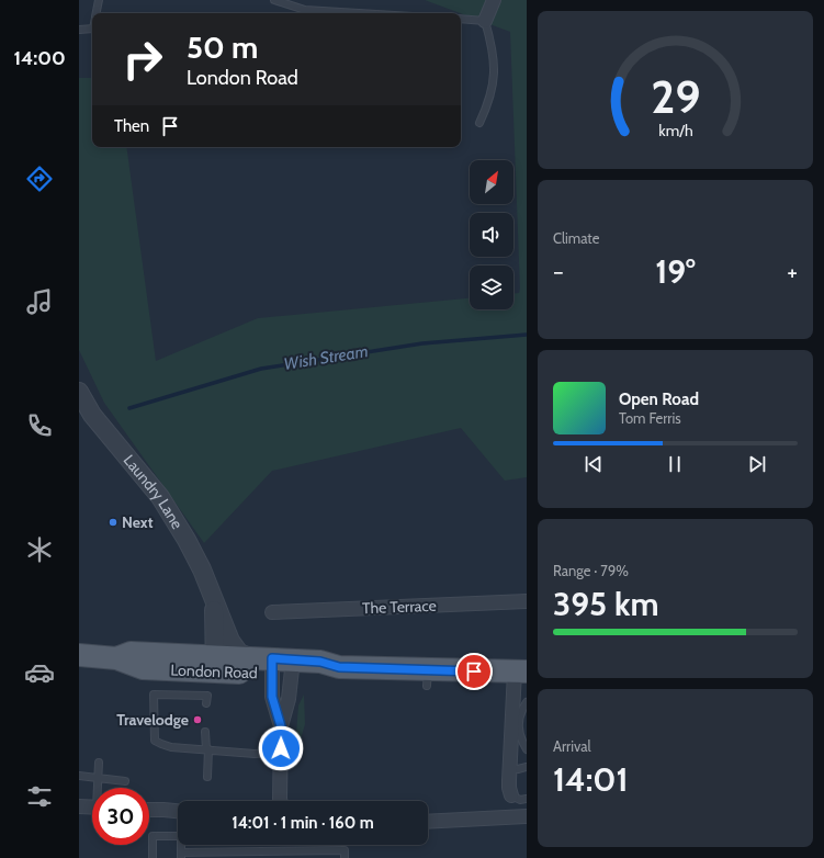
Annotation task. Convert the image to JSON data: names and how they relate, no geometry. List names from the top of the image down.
{
  "streets": {
    "main road": ["London Road"],
    "street": ["Laundry Lane", "The Terrace"]
  },
  "crossings": [
    ["Laundry Lane", "London Road"]
  ],
  "water": ["Wish Stream"],
  "places": ["Next", "Travelodge"],
  "north": "top right",
  "page": {
    "tabs": "14:00",
    "turn": ["50 m", "London Road"],
    "then": "Then",
    "tile": [
      "Climate",
      ["Range · 79%", "395 km"],
      ["Arrival", "14:01"]
    ],
    "heat": ["−", "19°", "+"],
    "song": ["Open Road", "Tom Ferris"],
    "limit": "30",
    "trip": "14:01 · 1 min · 160 m",
    "gauge": ["29", "km/h"]
  }
}
